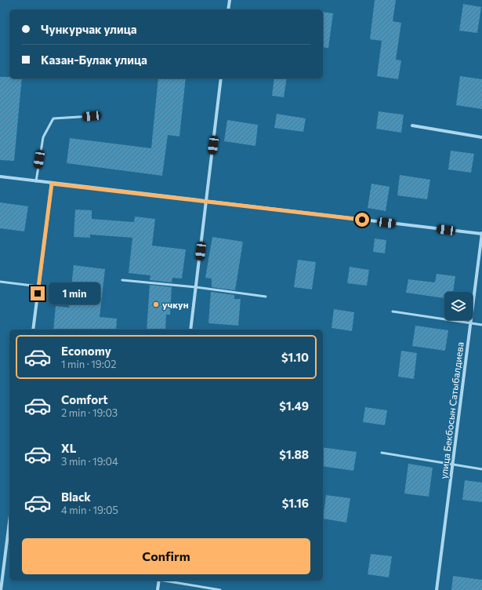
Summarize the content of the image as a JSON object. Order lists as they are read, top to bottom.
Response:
{
  "streets": {
    "street": ["улица Бекбосын Сатыбалдиева"]
  },
  "places": ["учкун"],
  "page": {
    "banner": ["Чункурчак улица", "Казан-Булак улица"],
    "bubble": "1 min",
    "list": [
      {
        "name": "Economy",
        "note": "1 min · 19:02",
        "value": "$1.10"
      },
      {
        "name": "Comfort",
        "note": "2 min · 19:03",
        "value": "$1.49"
      },
      {
        "name": "XL",
        "note": "3 min · 19:04",
        "value": "$1.88"
      },
      {
        "name": "Black",
        "note": "4 min · 19:05",
        "value": "$1.16"
      }
    ],
    "buttons": "Confirm"
  }
}
